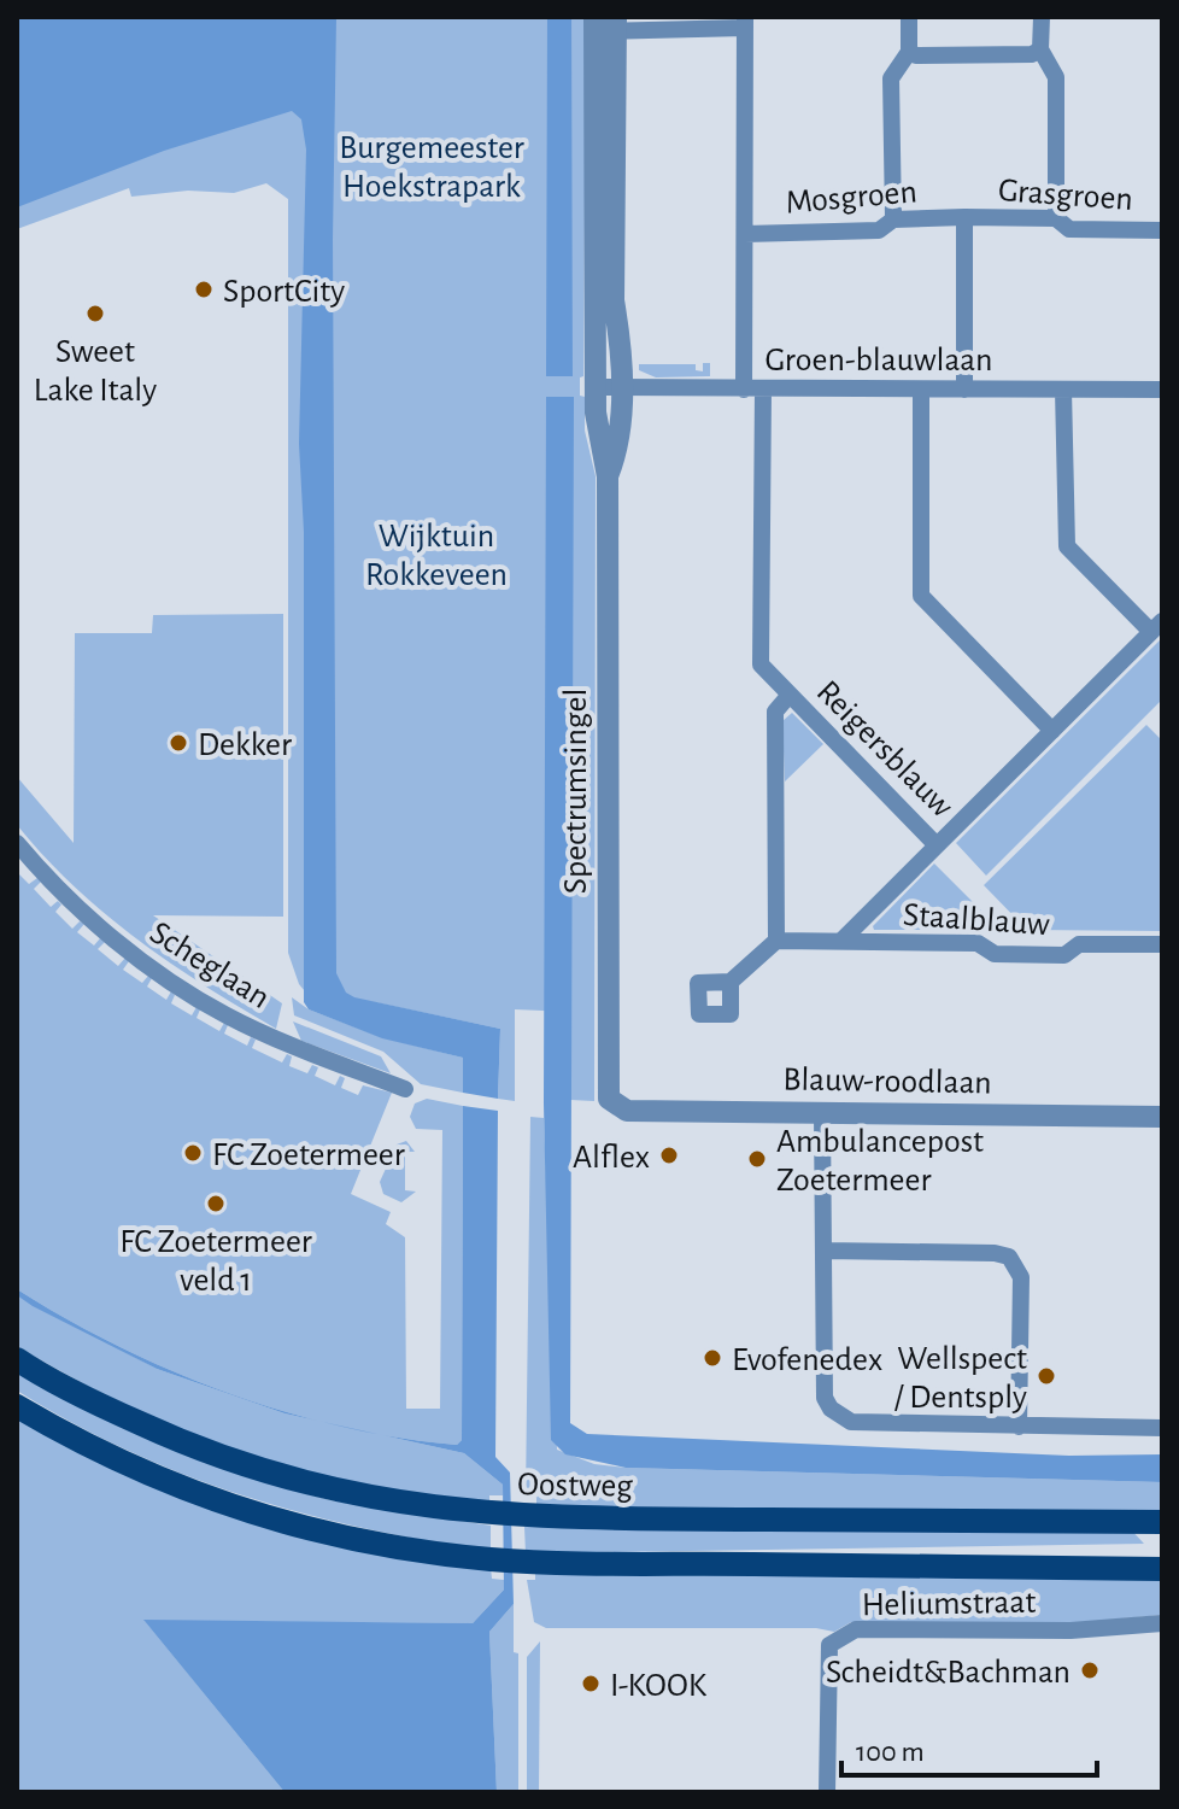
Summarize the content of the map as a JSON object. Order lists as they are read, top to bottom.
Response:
{
  "streets": {
    "main road": ["Oostweg"],
    "street": [
      "Grasgroen",
      "Mosgroen",
      "Groen-blauwlaan",
      "Reigersblauw",
      "Spectrumsingel",
      "Staalblauw",
      "Scheglaan",
      "Blauw-roodlaan",
      "Heliumstraat"
    ]
  },
  "crossings": [
    ["Grasgroen", "Mosgroen"],
    ["Mosgroen", "Groen-blauwlaan"],
    ["Mosgroen", "Spectrumsingel"],
    ["Groen-blauwlaan", "Reigersblauw"],
    ["Groen-blauwlaan", "Spectrumsingel"],
    ["Reigersblauw", "Staalblauw"],
    ["Spectrumsingel", "Blauw-roodlaan"]
  ],
  "parks": ["Burgemeester Hoekstrapark", "Wijktuin Rokkeveen"],
  "places": [
    "SportCity",
    "Sweet Lake Italy",
    "Dekker",
    "FC Zoetermeer",
    "Alflex",
    "Ambulancepost Zoetermeer",
    "FC Zoetermeer veld 1",
    "Evofenedex",
    "Wellspect / Dentsply",
    "Scheidt&Bachman",
    "I-KOOK"
  ],
  "scale_bar": "100 m"
}
